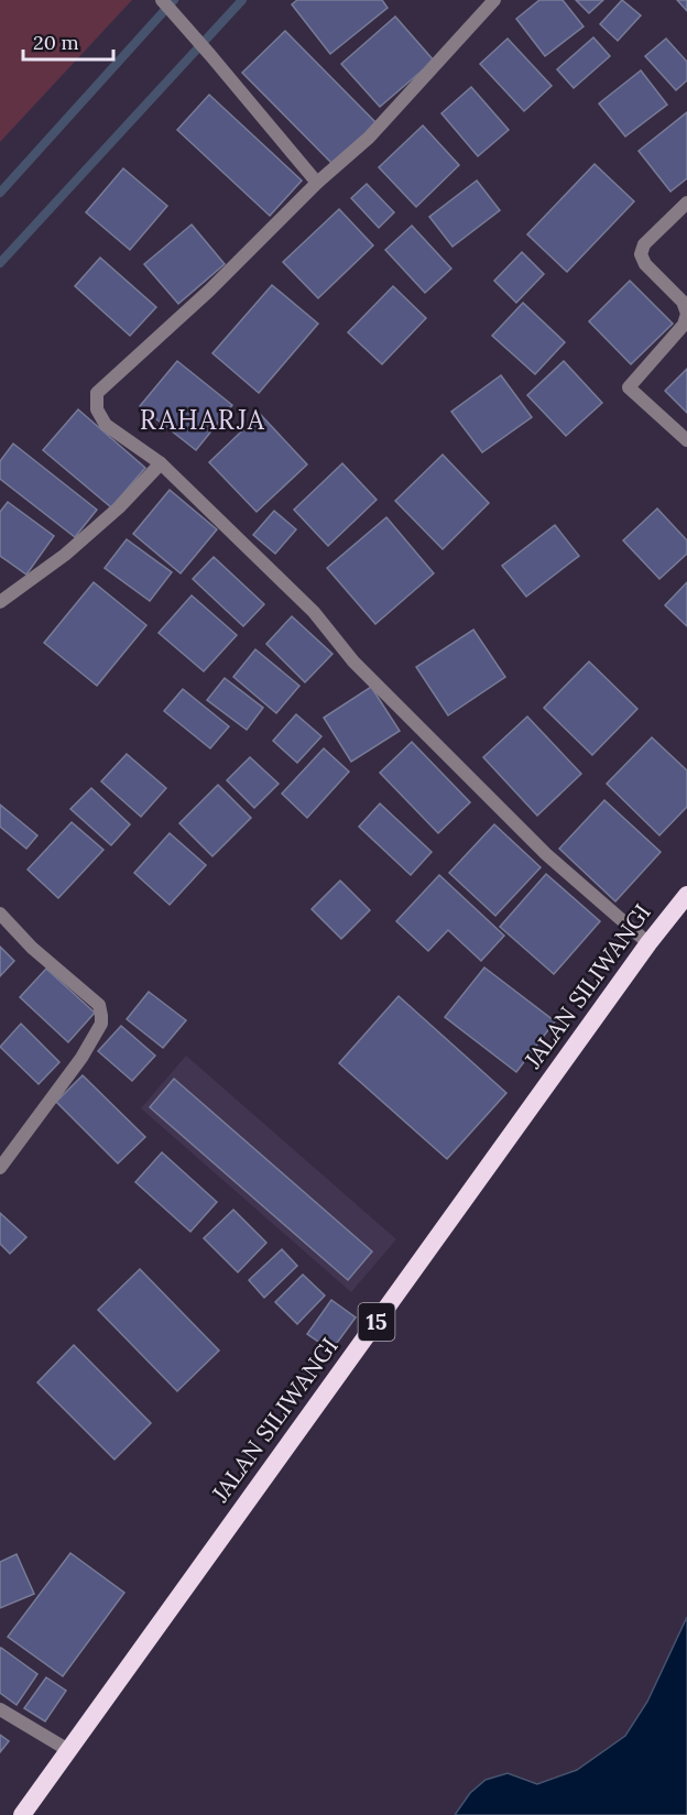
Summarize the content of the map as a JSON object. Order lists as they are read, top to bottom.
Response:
{
  "streets": {
    "highway": ["JALAN SILIWANGI", "15"]
  },
  "districts": ["RAHARJA"],
  "scale_bar": "20 m"
}
